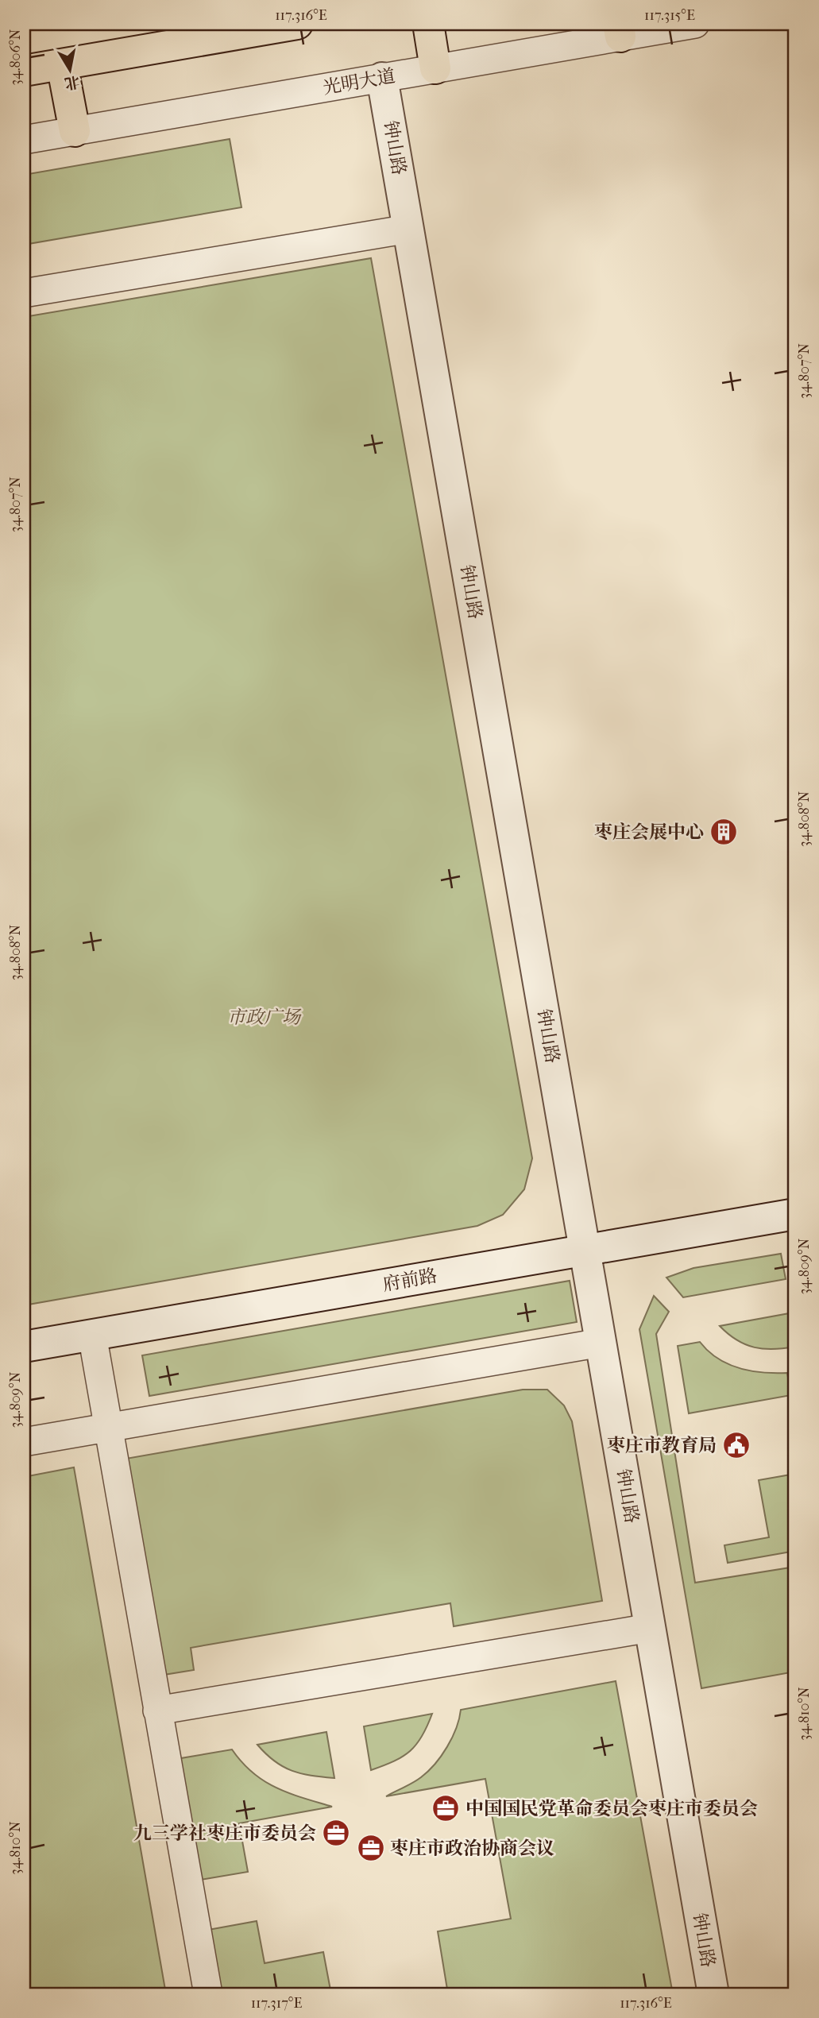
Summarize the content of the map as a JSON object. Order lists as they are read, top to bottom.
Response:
{
  "streets": {
    "street": ["光明大道", "钟山路", "府前路"]
  },
  "crossings": [
    ["光明大道", "钟山路"],
    ["钟山路", "府前路"]
  ],
  "parks": ["市政广场"],
  "places": {
    "building": ["枣庄会展中心"],
    "public building": ["枣庄市教育局"],
    "office": ["中国国民党革命委员会枣庄市委员会", "九三学社枣庄市委员会", "枣庄市政治协商会议"]
  },
  "north": "bottom",
  "coordinates": [
    "117.316°E",
    "117.315°E",
    "34.806°N",
    "34.807°N",
    "34.808°N",
    "34.809°N",
    "34.810°N",
    "117.317°E"
  ]
}
